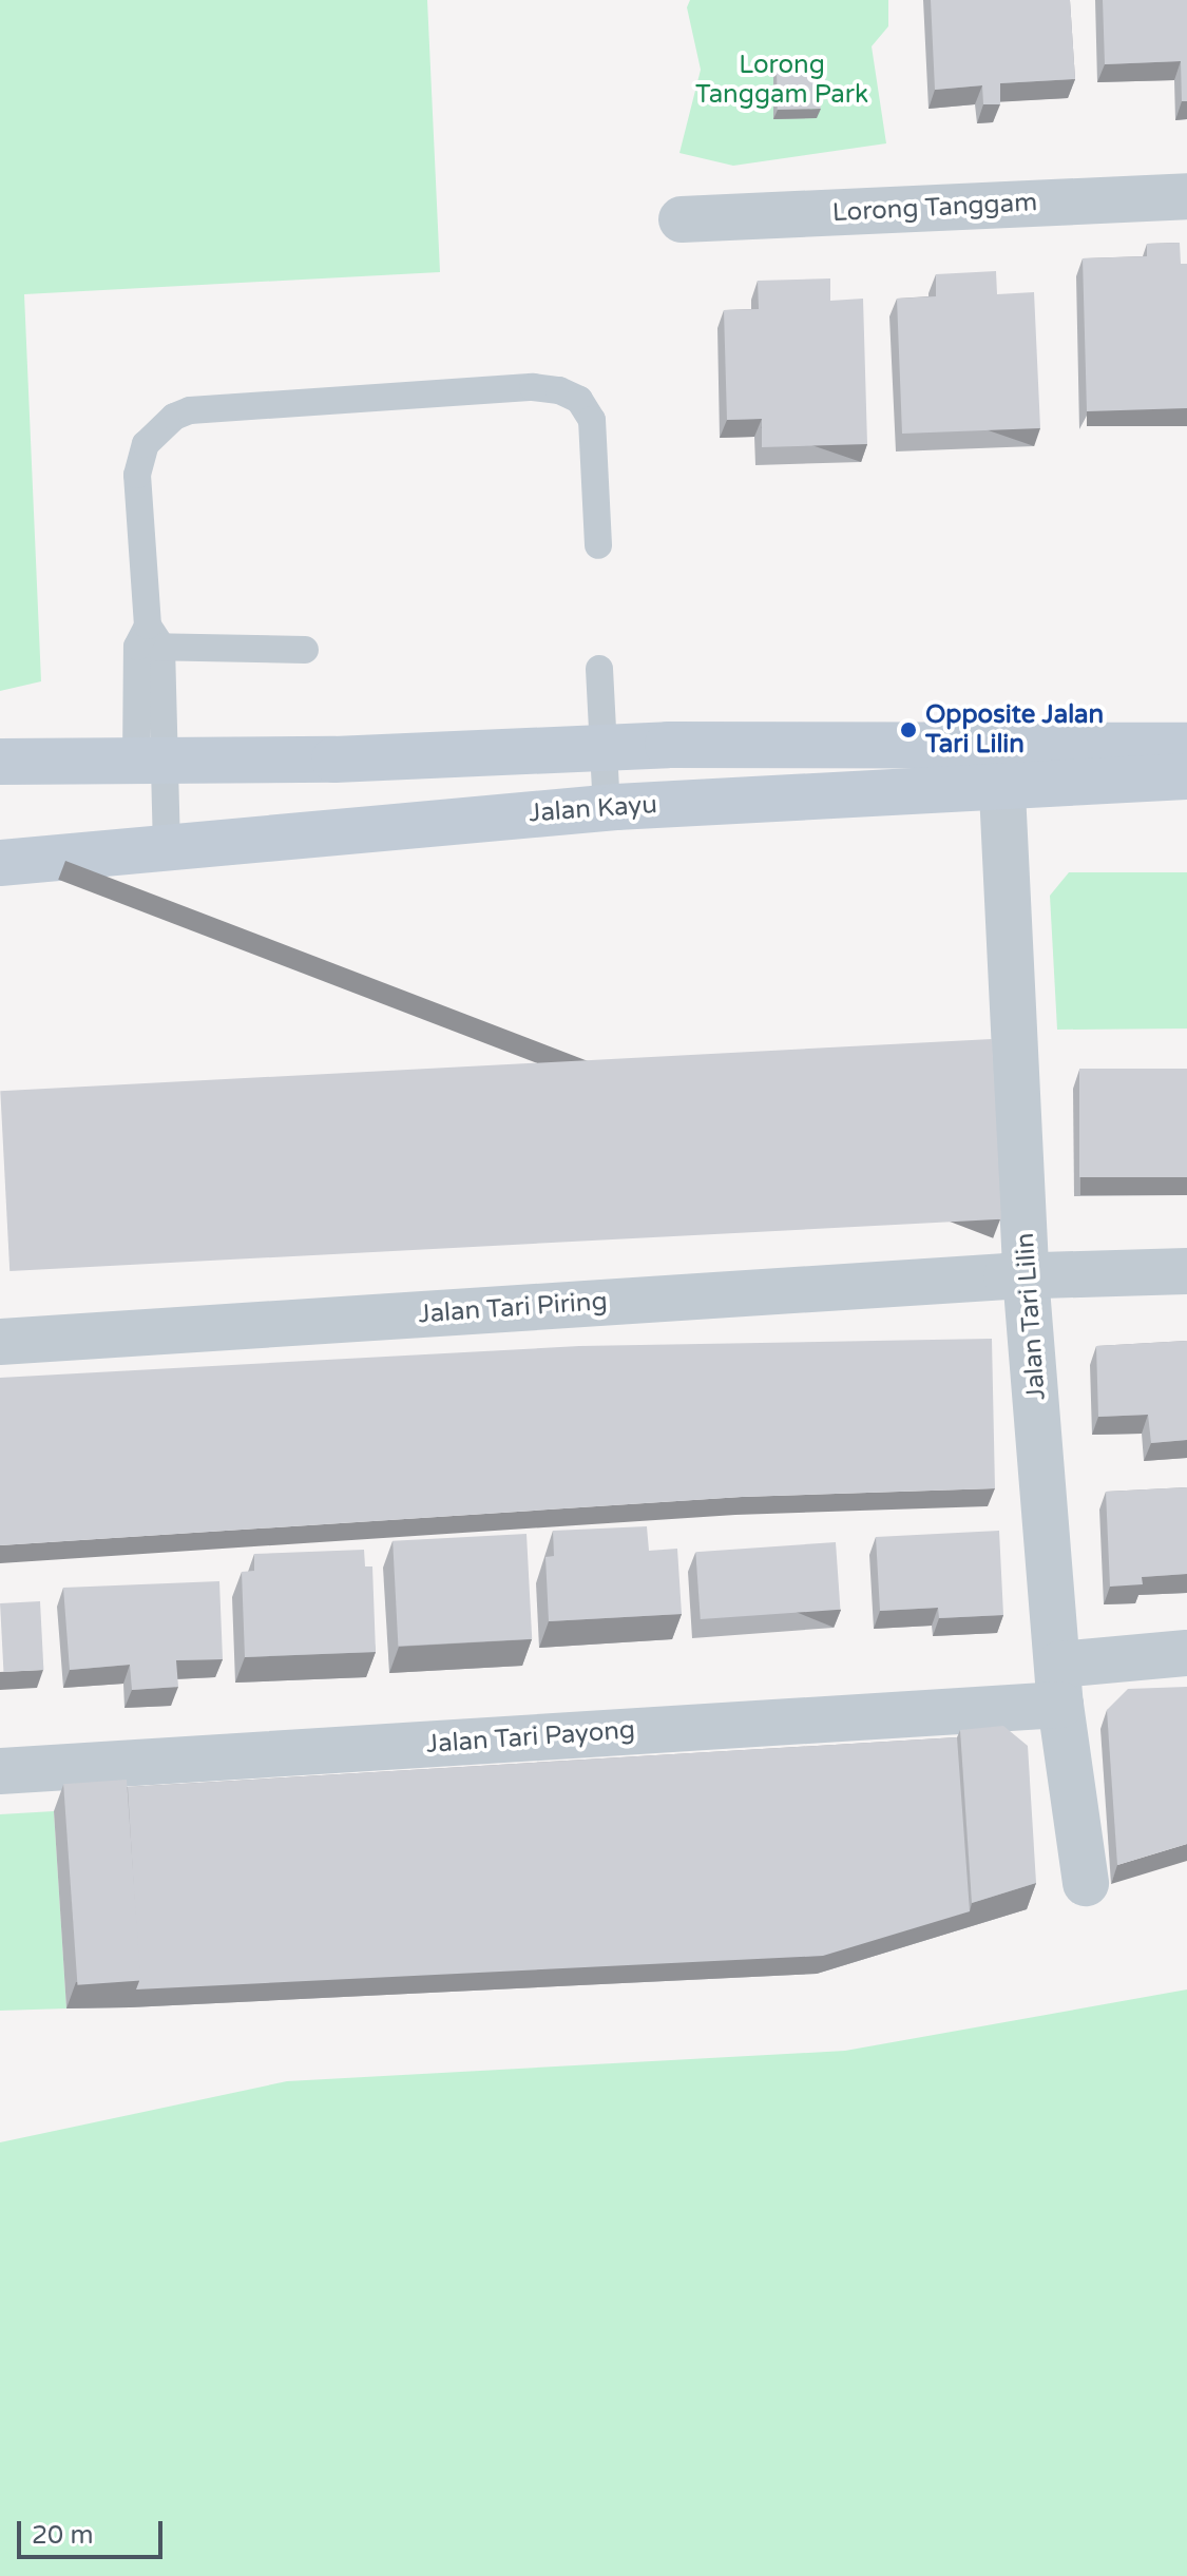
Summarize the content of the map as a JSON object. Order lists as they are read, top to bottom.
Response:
{
  "streets": {
    "main road": ["Jalan Kayu"],
    "street": [
      "Lorong Tanggam",
      "Jalan Tari Piring",
      "Jalan Tari Lilin",
      "Jalan Tari Payong"
    ]
  },
  "crossings": [
    ["Jalan Kayu", "Jalan Tari Lilin"],
    ["Jalan Tari Piring", "Jalan Tari Lilin"],
    ["Jalan Tari Lilin", "Jalan Tari Payong"]
  ],
  "parks": ["Lorong Tanggam Park"],
  "places": ["Opposite Jalan Tari Lilin"],
  "scale_bar": "20 m"
}
